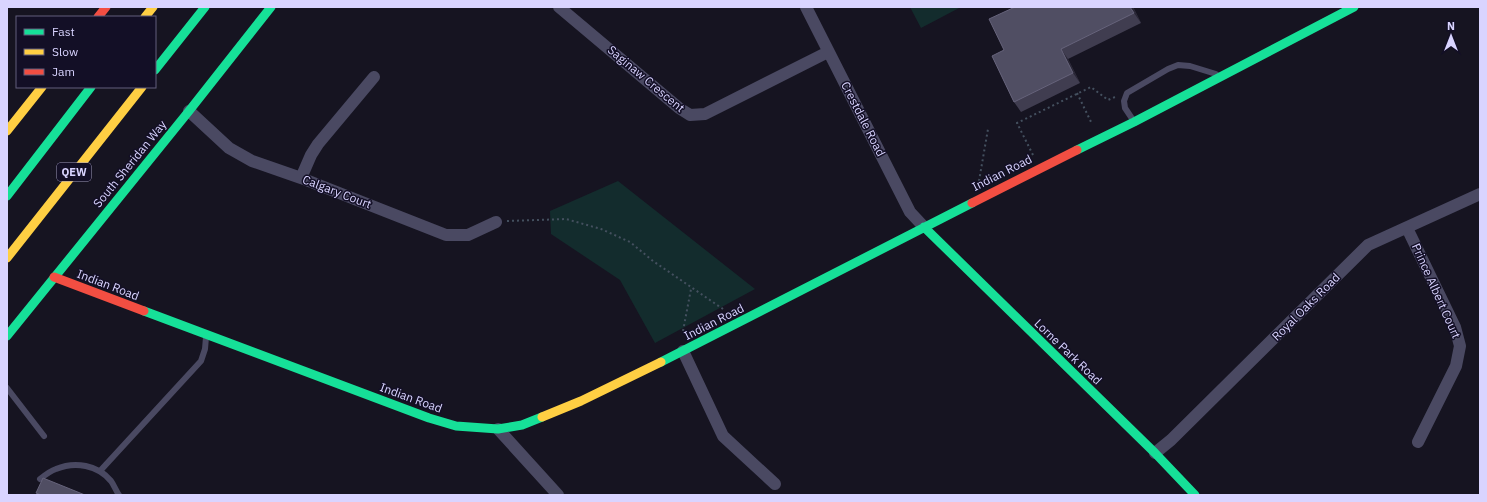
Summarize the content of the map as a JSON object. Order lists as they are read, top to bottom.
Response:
{
  "streets": {
    "main road": [
      "South Sheridan Way",
      "QEW",
      "Indian Road",
      "Lorne Park Road"
    ],
    "street": [
      "Saginaw Crescent",
      "Crestdale Road",
      "Calgary Court",
      "Prince Albert Court",
      "Royal Oaks Road"
    ]
  },
  "crossings": [
    ["Saginaw Crescent", "Crestdale Road"],
    ["Crestdale Road", "Indian Road"],
    ["Crestdale Road", "Lorne Park Road"],
    ["South Sheridan Way", "Indian Road"],
    ["South Sheridan Way", "Calgary Court"],
    ["Indian Road", "Lorne Park Road"],
    ["Prince Albert Court", "Royal Oaks Road"],
    ["Royal Oaks Road", "Lorne Park Road"]
  ],
  "legend": ["Fast", "Slow", "Jam"],
  "north": "top"
}
